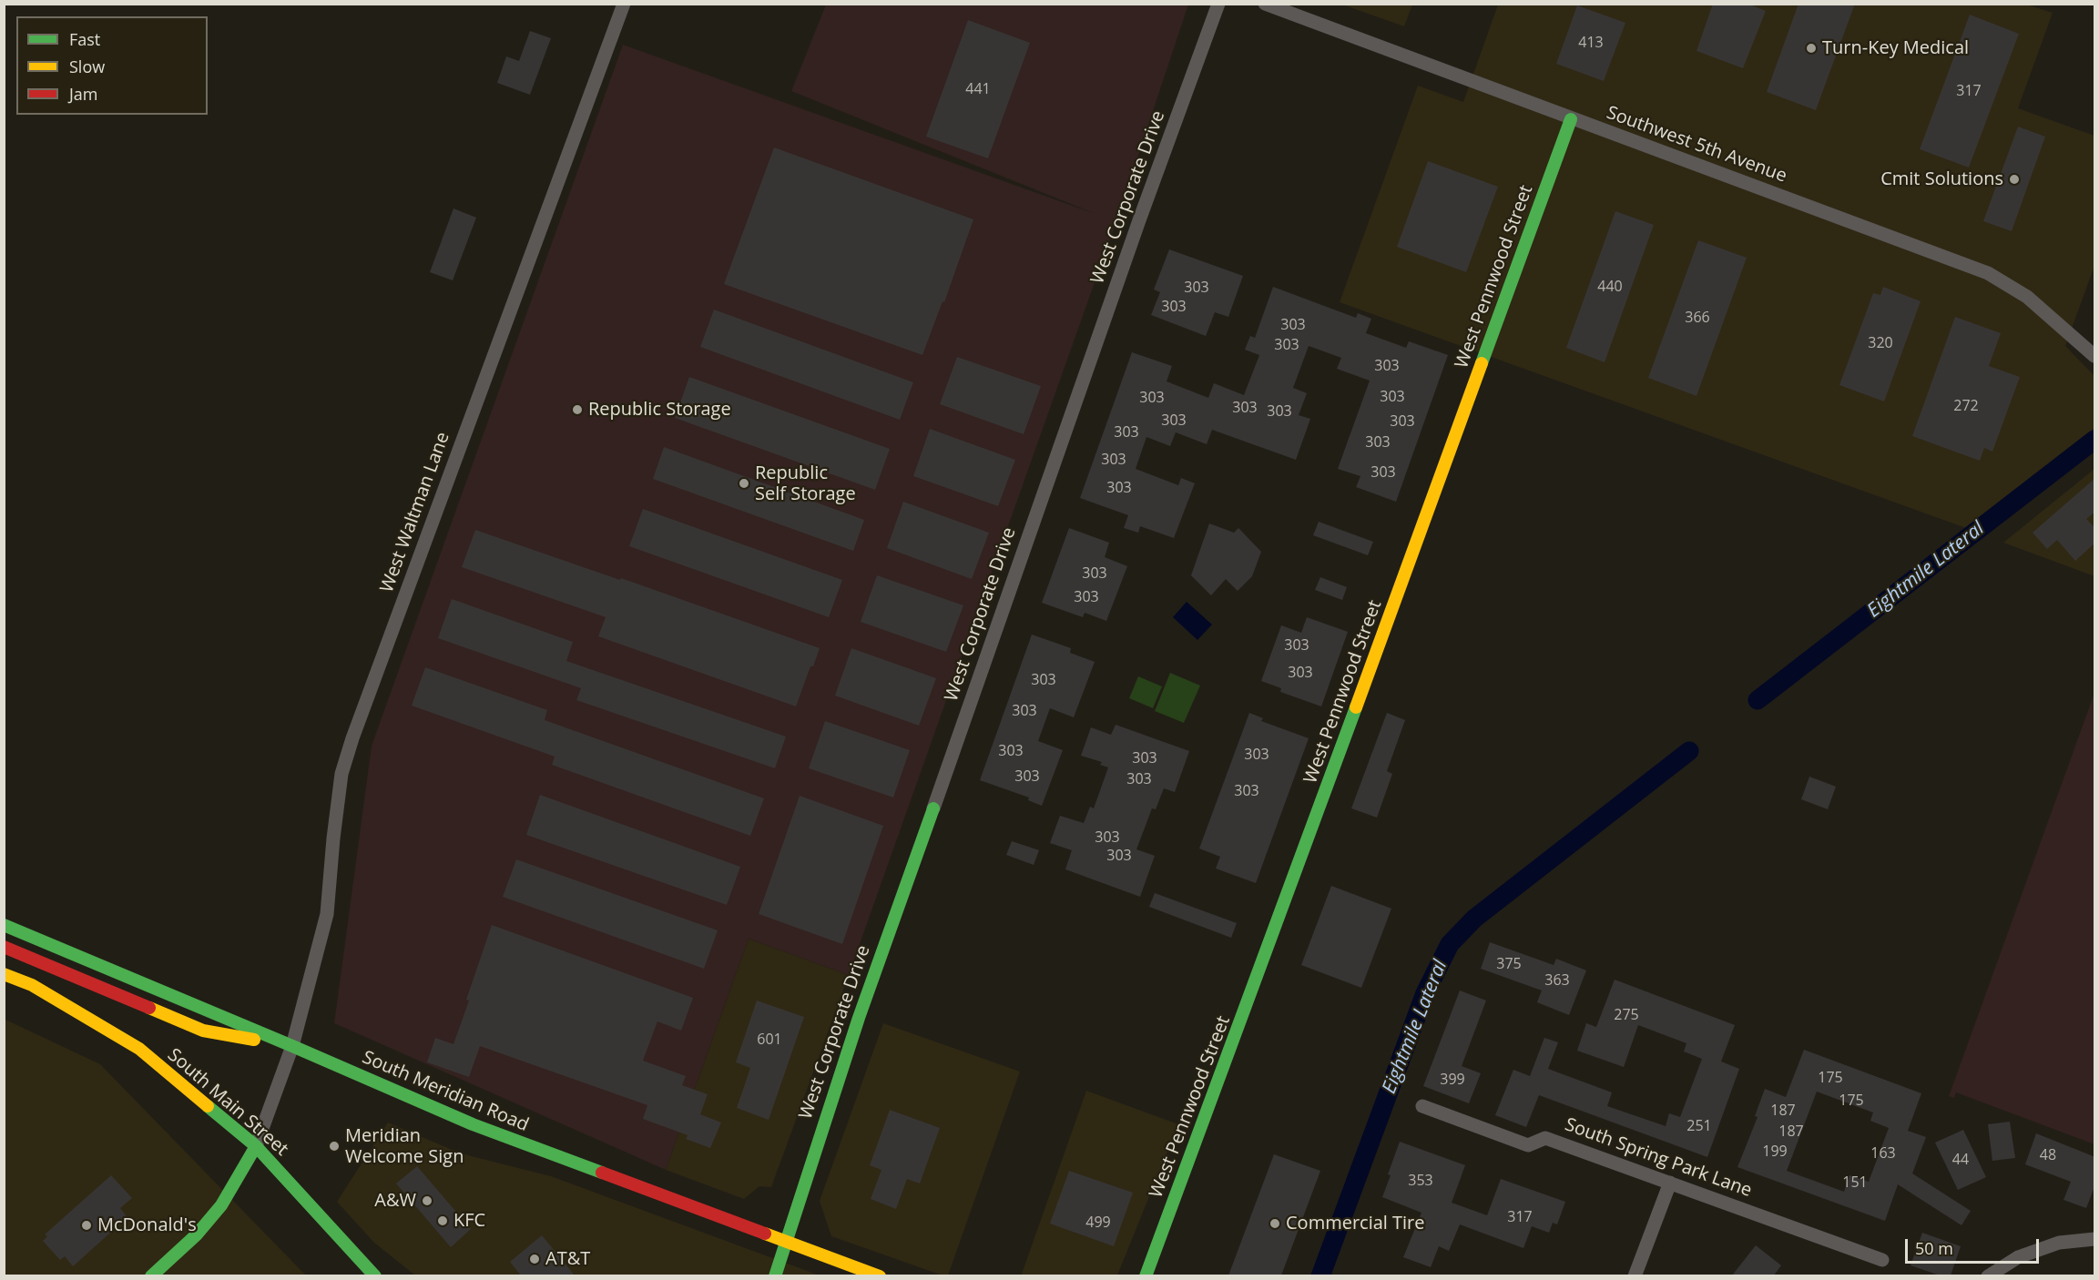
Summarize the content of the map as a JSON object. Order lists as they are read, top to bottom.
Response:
{
  "streets": {
    "street": [
      "Southwest 5th Avenue",
      "West Corporate Drive",
      "West Pennwood Street",
      "West Waltman Lane",
      "South Meridian Road",
      "South Main Street",
      "South Spring Park Lane"
    ]
  },
  "crossings": [
    ["Southwest 5th Avenue", "West Pennwood Street"],
    ["West Corporate Drive", "South Meridian Road"],
    ["West Waltman Lane", "South Meridian Road"],
    ["West Waltman Lane", "South Main Street"]
  ],
  "water": ["Eightmile Lateral"],
  "places": [
    "Turn-Key Medical",
    "Cmit Solutions",
    "Republic Storage",
    "Republic Self Storage",
    "Meridian Welcome Sign",
    "A&W",
    "KFC",
    "Commercial Tire",
    "McDonald's",
    "AT&T"
  ],
  "house_numbers": [
    "413",
    "441",
    "317",
    "440",
    "303",
    "303",
    "366",
    "303",
    "320",
    "303",
    "303",
    "303",
    "303",
    "272",
    "303",
    "303",
    "303",
    "303",
    "303",
    "303",
    "303",
    "303",
    "303",
    "303",
    "303",
    "303",
    "303",
    "303",
    "303",
    "303",
    "303",
    "303",
    "303",
    "303",
    "303",
    "303",
    "303",
    "375",
    "363",
    "275",
    "601",
    "175",
    "399",
    "175",
    "187",
    "251",
    "187",
    "199",
    "163",
    "48",
    "44",
    "353",
    "151",
    "317",
    "499"
  ],
  "legend": ["Fast", "Slow", "Jam"],
  "scale_bar": "50 m"
}
